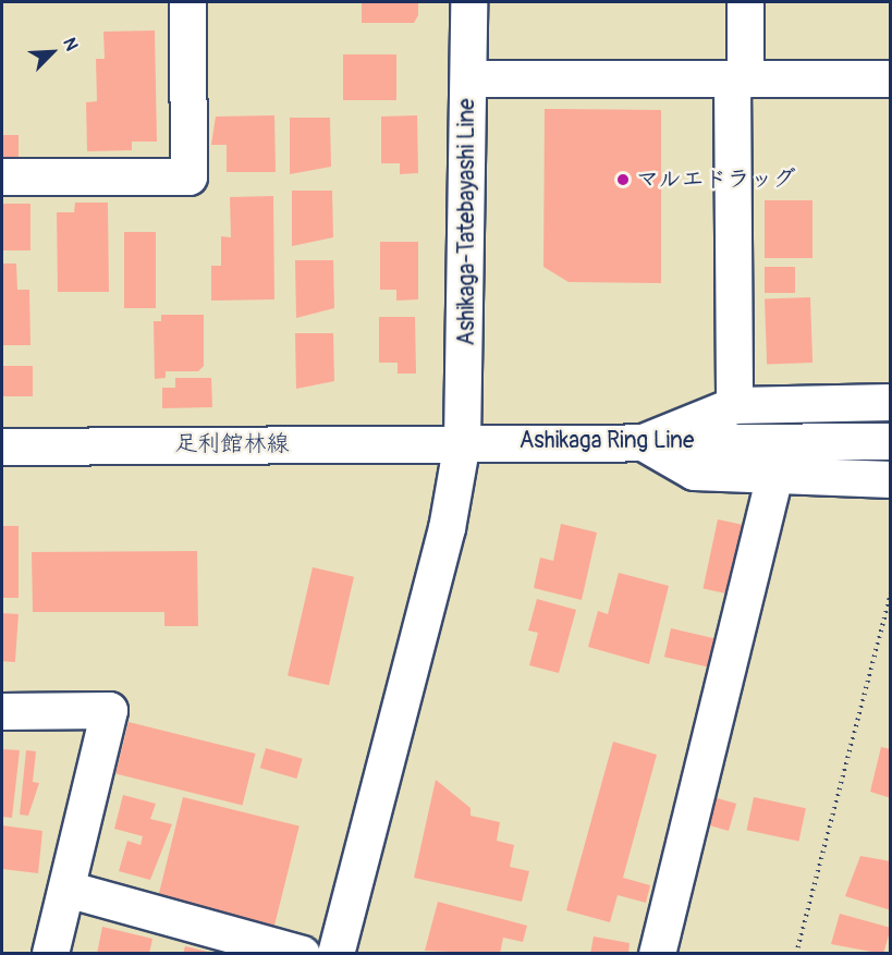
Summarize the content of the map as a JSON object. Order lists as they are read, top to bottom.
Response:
{
  "streets": {
    "street": ["Ashikaga-Tatebayashi Line", "Ashikaga Ring Line", "足利館林線"]
  },
  "crossings": [
    ["Ashikaga-Tatebayashi Line", "Ashikaga Ring Line"],
    ["Ashikaga-Tatebayashi Line", "足利館林線"],
    ["Ashikaga Ring Line", "足利館林線"]
  ],
  "places": ["マルエドラッグ"],
  "north": "top right"
}
